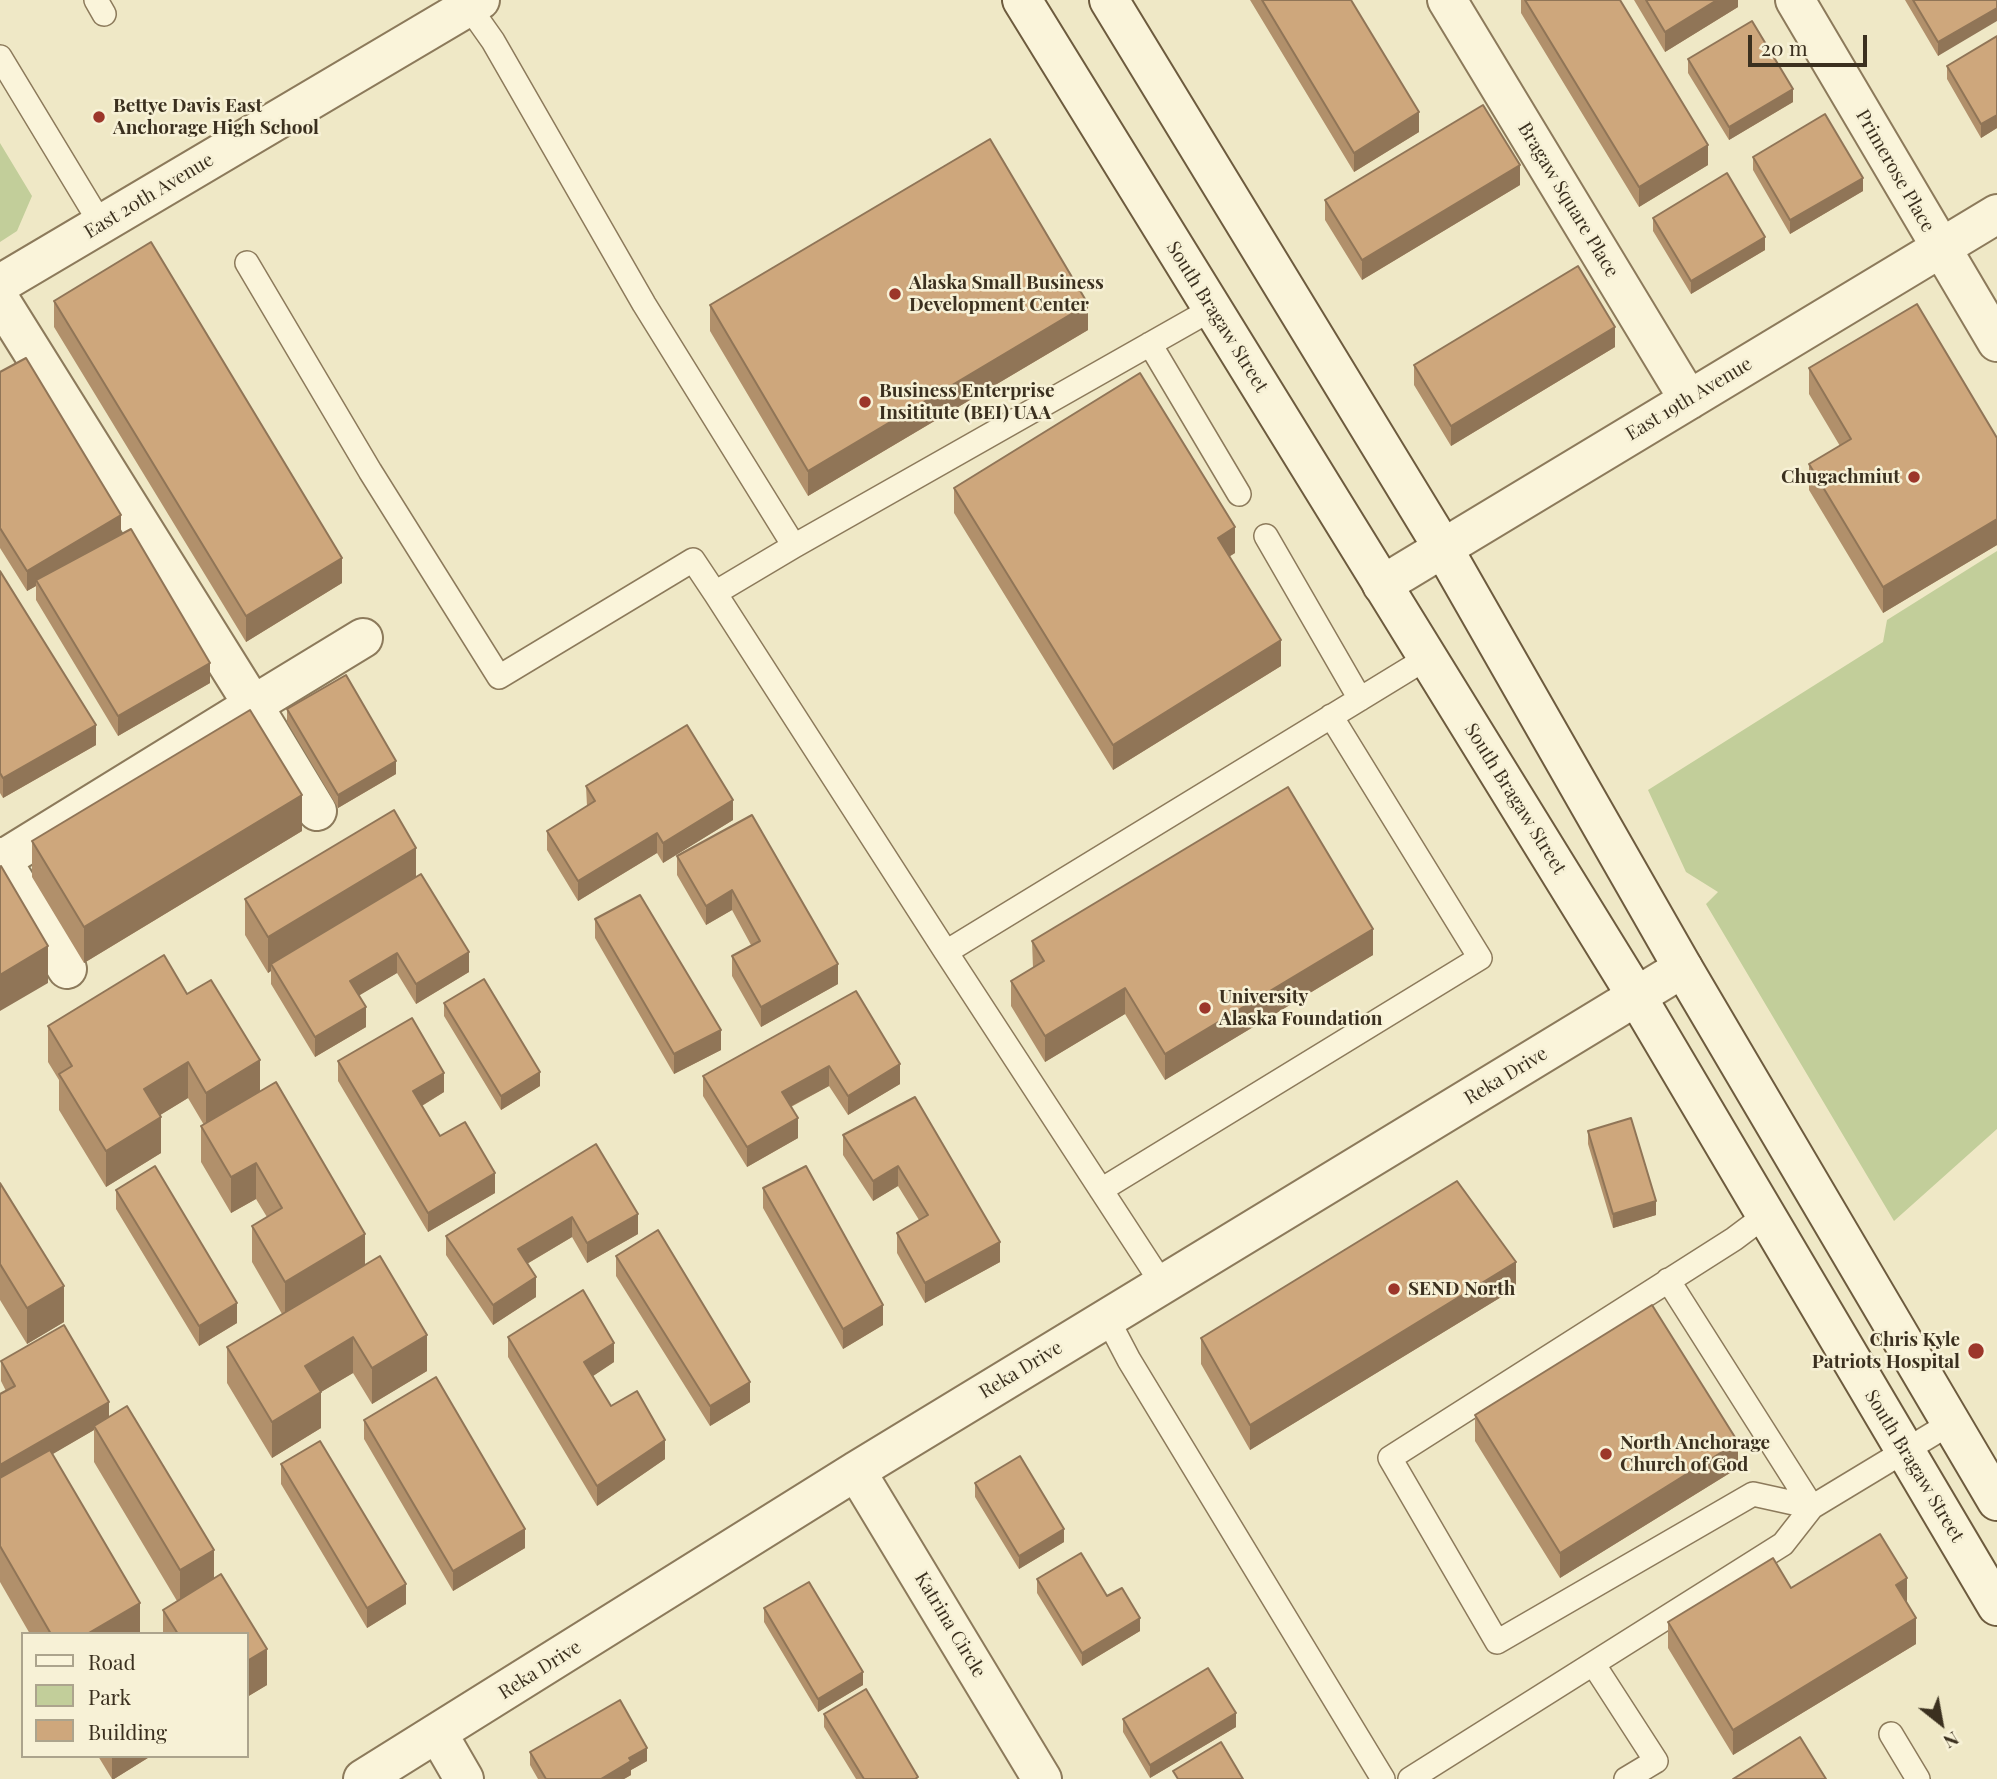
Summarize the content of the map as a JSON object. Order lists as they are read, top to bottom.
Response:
{
  "streets": {
    "street": [
      "Primerose Place",
      "East 20th Avenue",
      "Bragaw Square Place",
      "South Bragaw Street",
      "East 19th Avenue",
      "Reka Drive",
      "Katrina Circle"
    ]
  },
  "crossings": [
    ["Primerose Place", "East 19th Avenue"],
    ["Bragaw Square Place", "East 19th Avenue"],
    ["South Bragaw Street", "East 19th Avenue"],
    ["South Bragaw Street", "Reka Drive"],
    ["Reka Drive", "Katrina Circle"]
  ],
  "places": [
    "Bettye Davis East Anchorage High School",
    "Alaska Small Business Development Center",
    "Business Enterprise Insititute (BEI) UAA",
    "Chugachmiut",
    "University Alaska Foundation",
    "SEND North",
    "Chris Kyle Patriots Hospital",
    "North Anchorage Church of God"
  ],
  "legend": ["Road", "Park", "Building"],
  "scale_bar": "20 m",
  "north": "bottom right"
}
